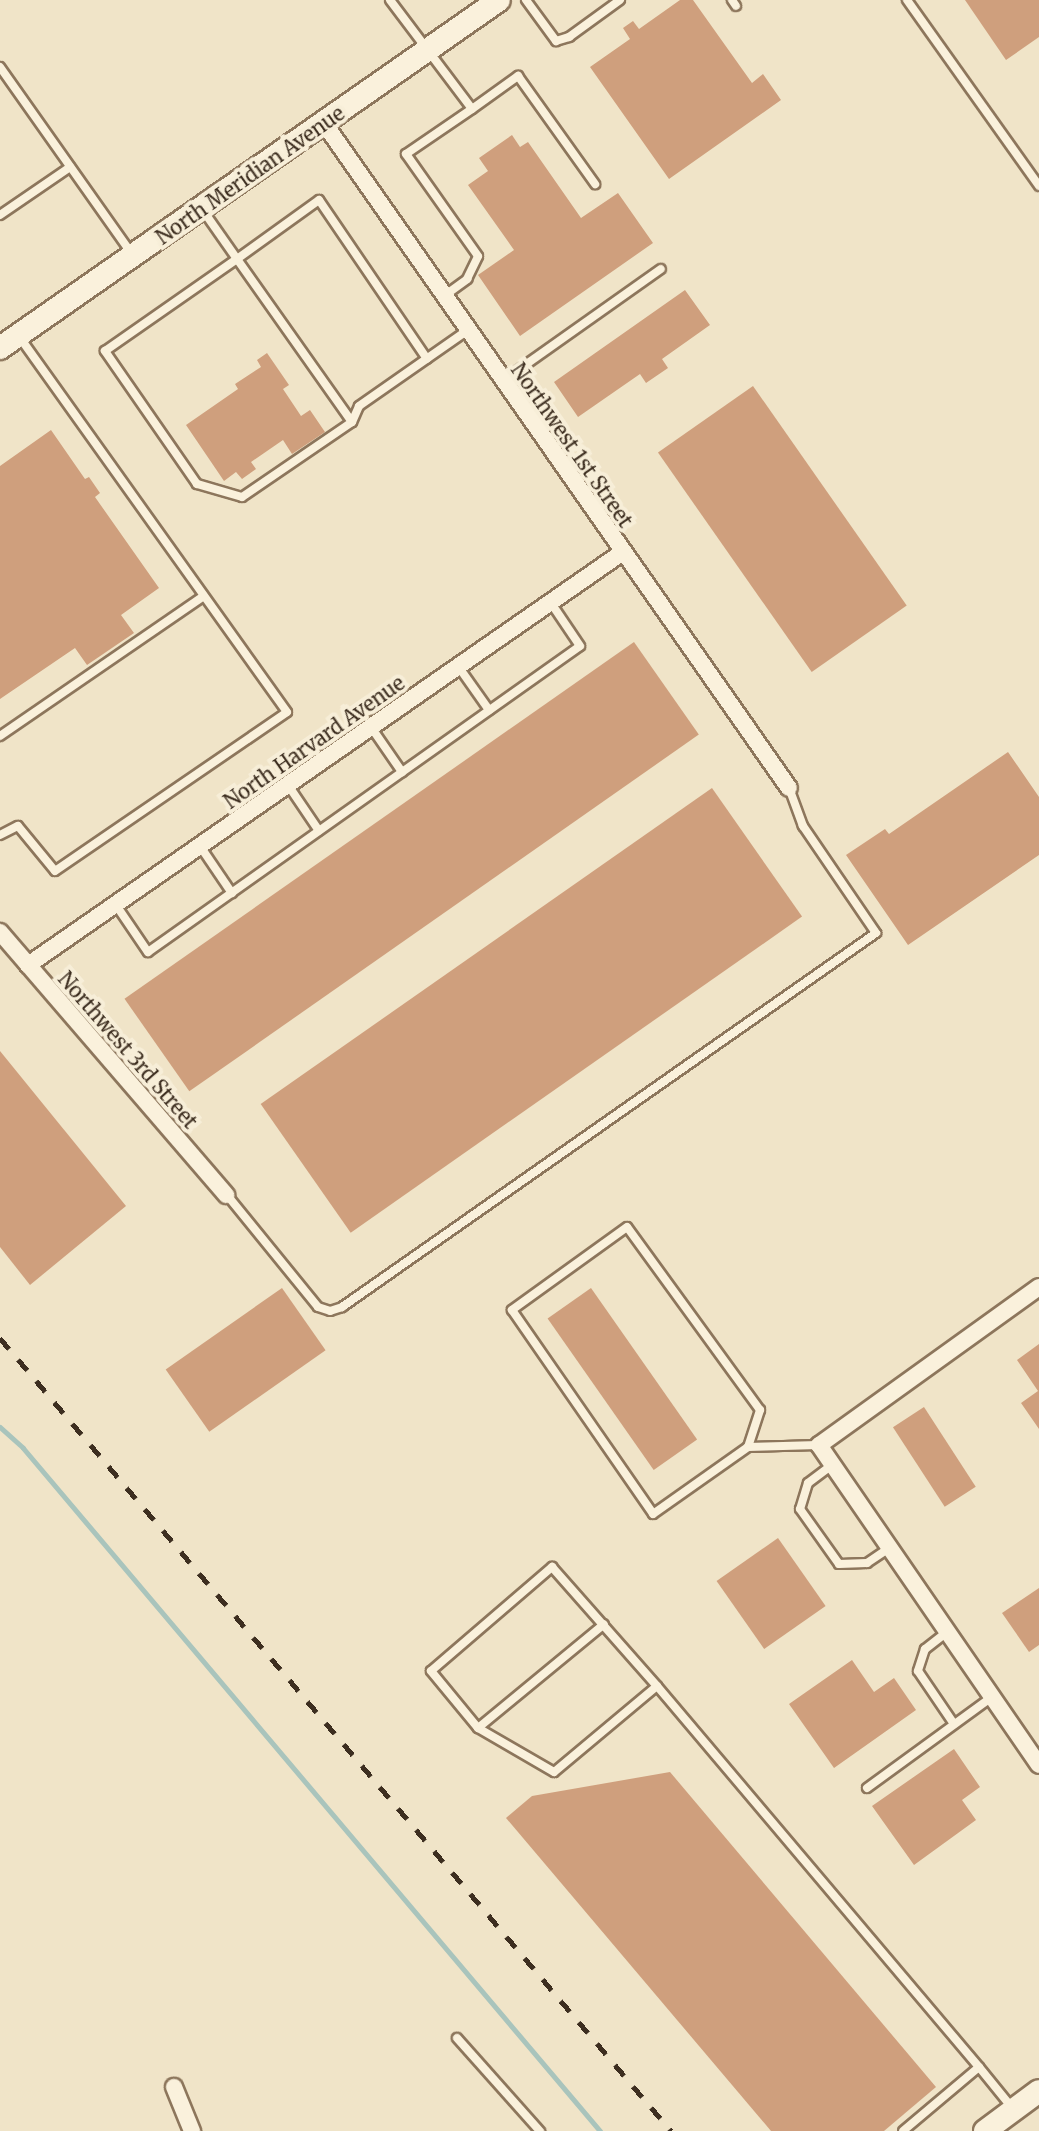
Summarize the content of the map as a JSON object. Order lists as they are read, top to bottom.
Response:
{
  "streets": {
    "main road": ["North Meridian Avenue"],
    "street": ["Northwest 1st Street", "North Harvard Avenue", "Northwest 3rd Street"]
  },
  "crossings": [
    ["North Meridian Avenue", "Northwest 1st Street"],
    ["Northwest 1st Street", "North Harvard Avenue"],
    ["North Harvard Avenue", "Northwest 3rd Street"]
  ]
}
